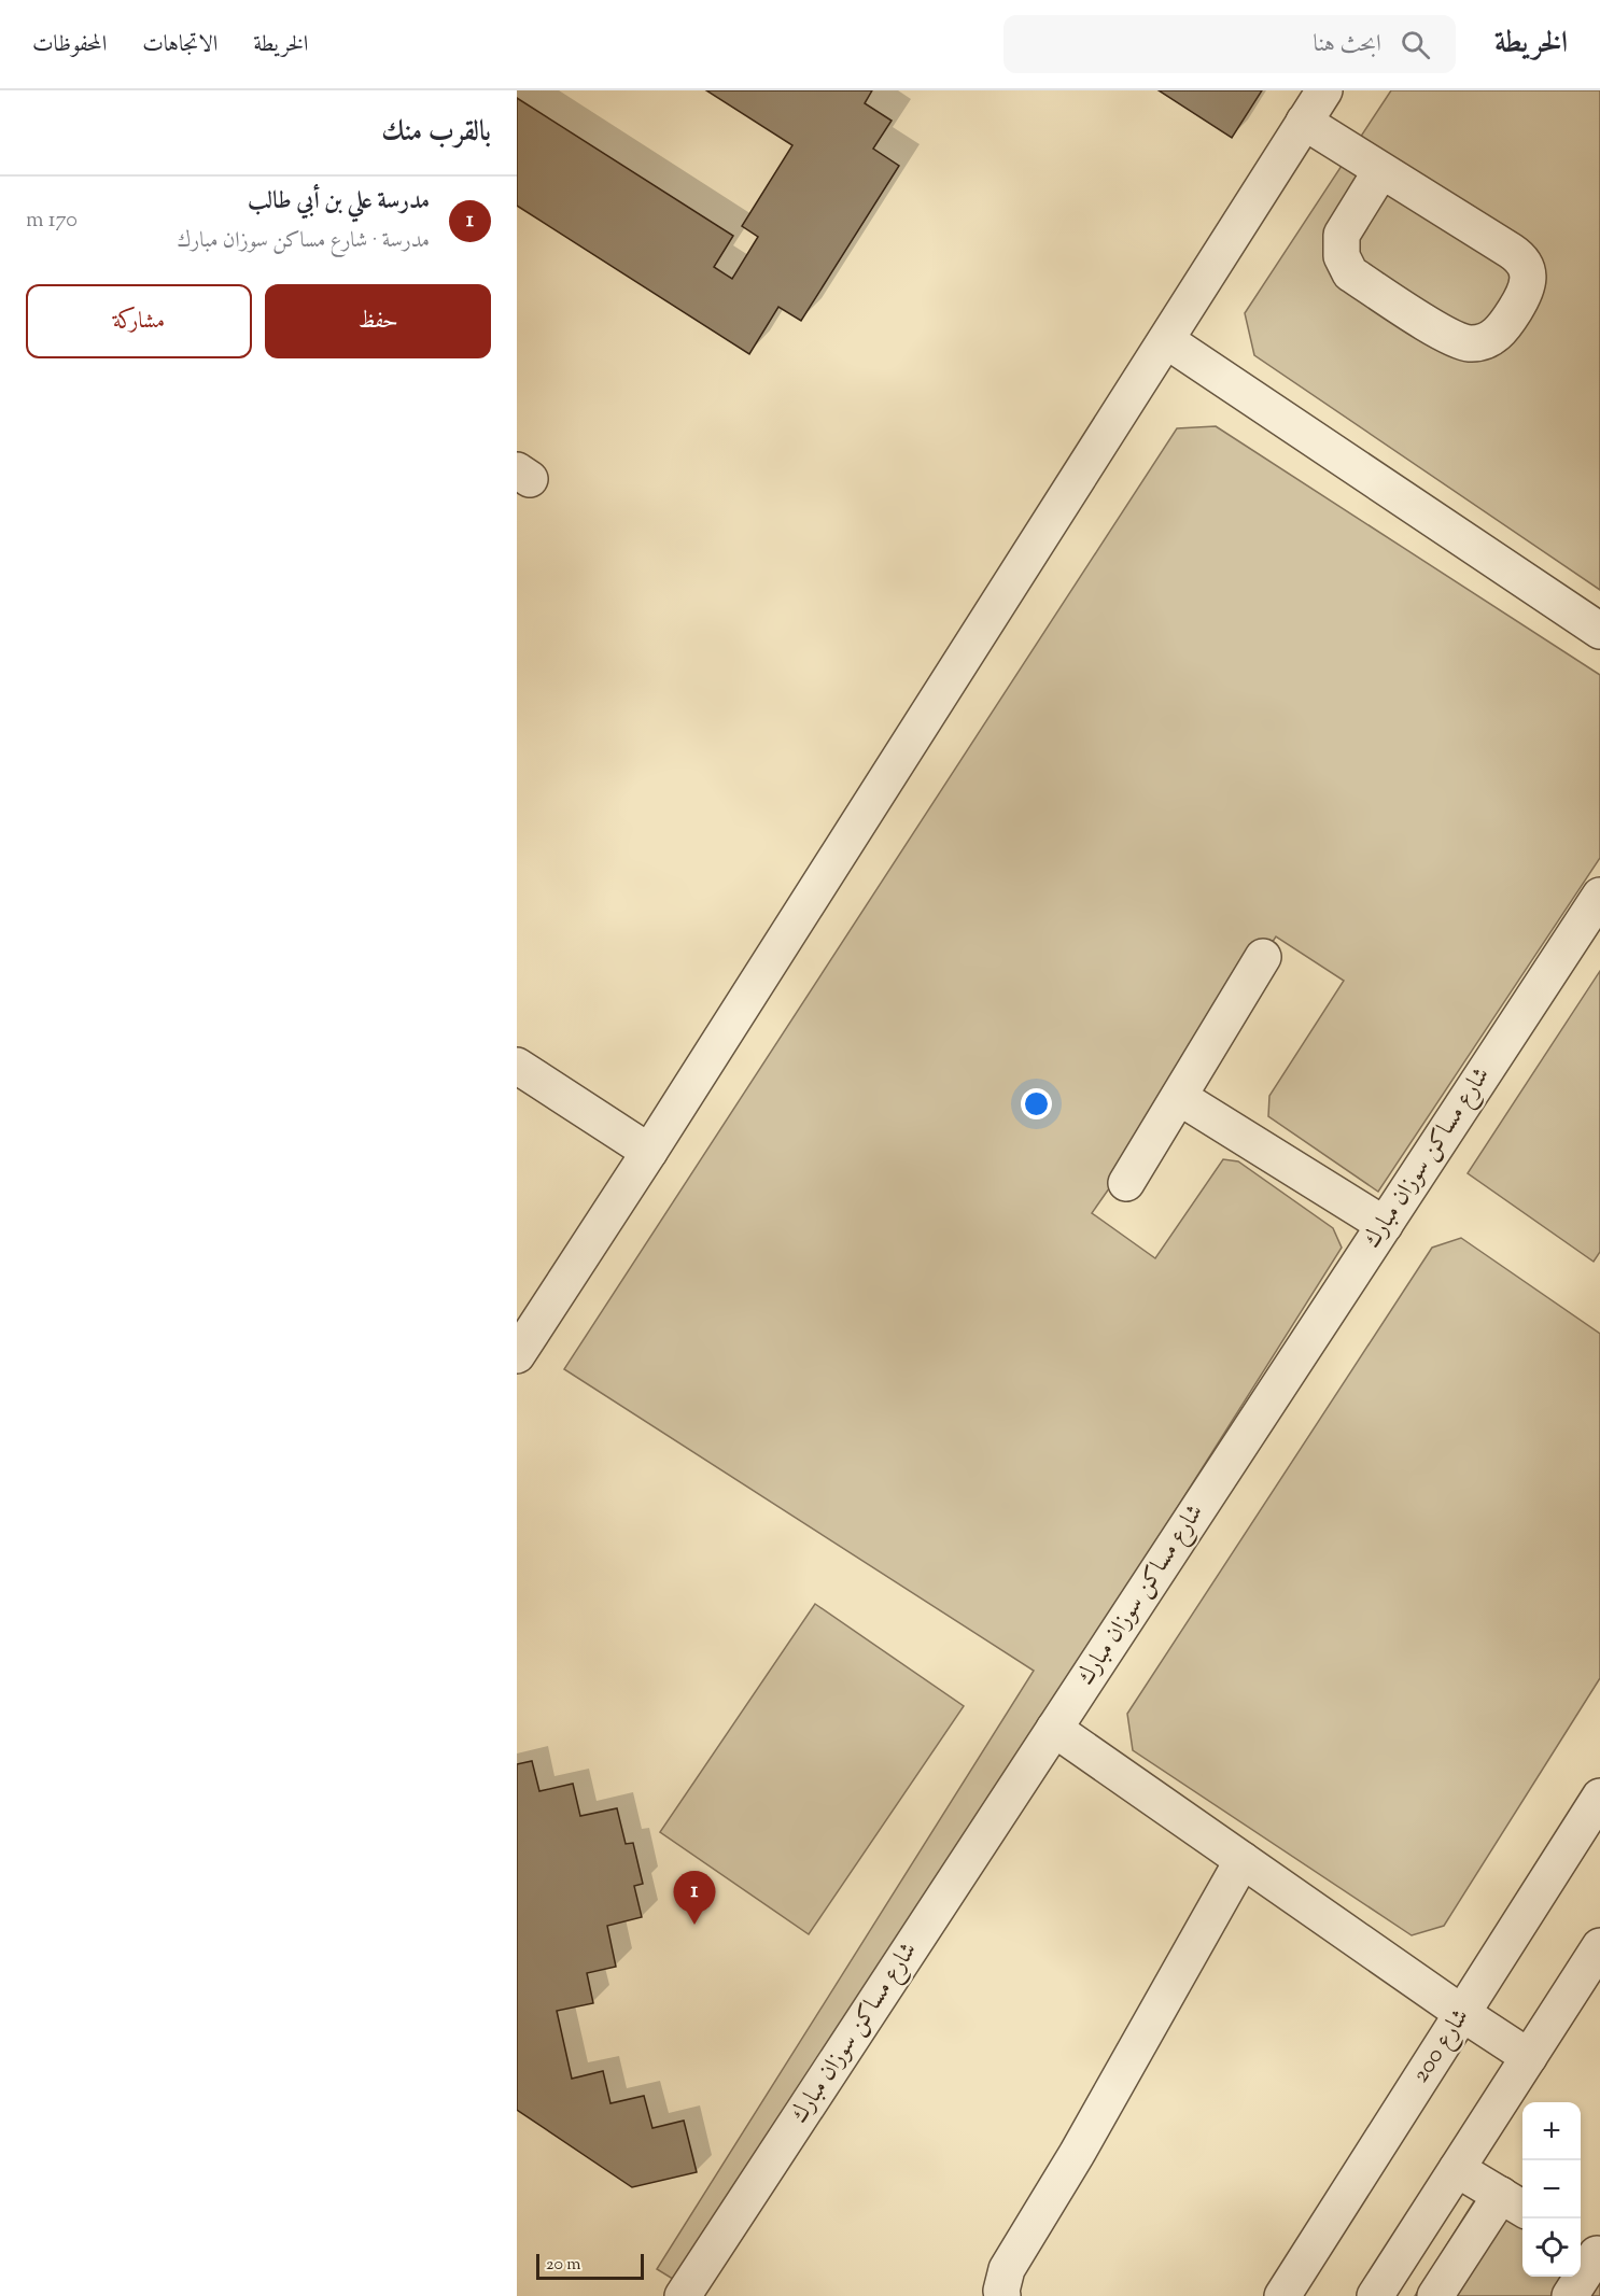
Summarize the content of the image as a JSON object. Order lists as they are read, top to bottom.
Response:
{
  "streets": {
    "street": ["شارع مساكن سوزان مبارك", "شارع 200"]
  },
  "scale_bar": "20 m",
  "page": {
    "header": "الخريطة",
    "search": "ابحث هنا",
    "nav": ["الخريطة", "الاتجاهات", "المحفوظات"],
    "heading": "بالقرب منك",
    "list": [
      {
        "mark": "1",
        "name": "مدرسة علي بن أبي طالب",
        "note": "مدرسة · شارع مساكن سوزان مبارك",
        "value": "170 m"
      }
    ],
    "buttons": ["حفظ", "مشاركة"],
    "pins": "1",
    "map_buttons": ["+", "−"],
    "scale": "20 m"
  }
}
